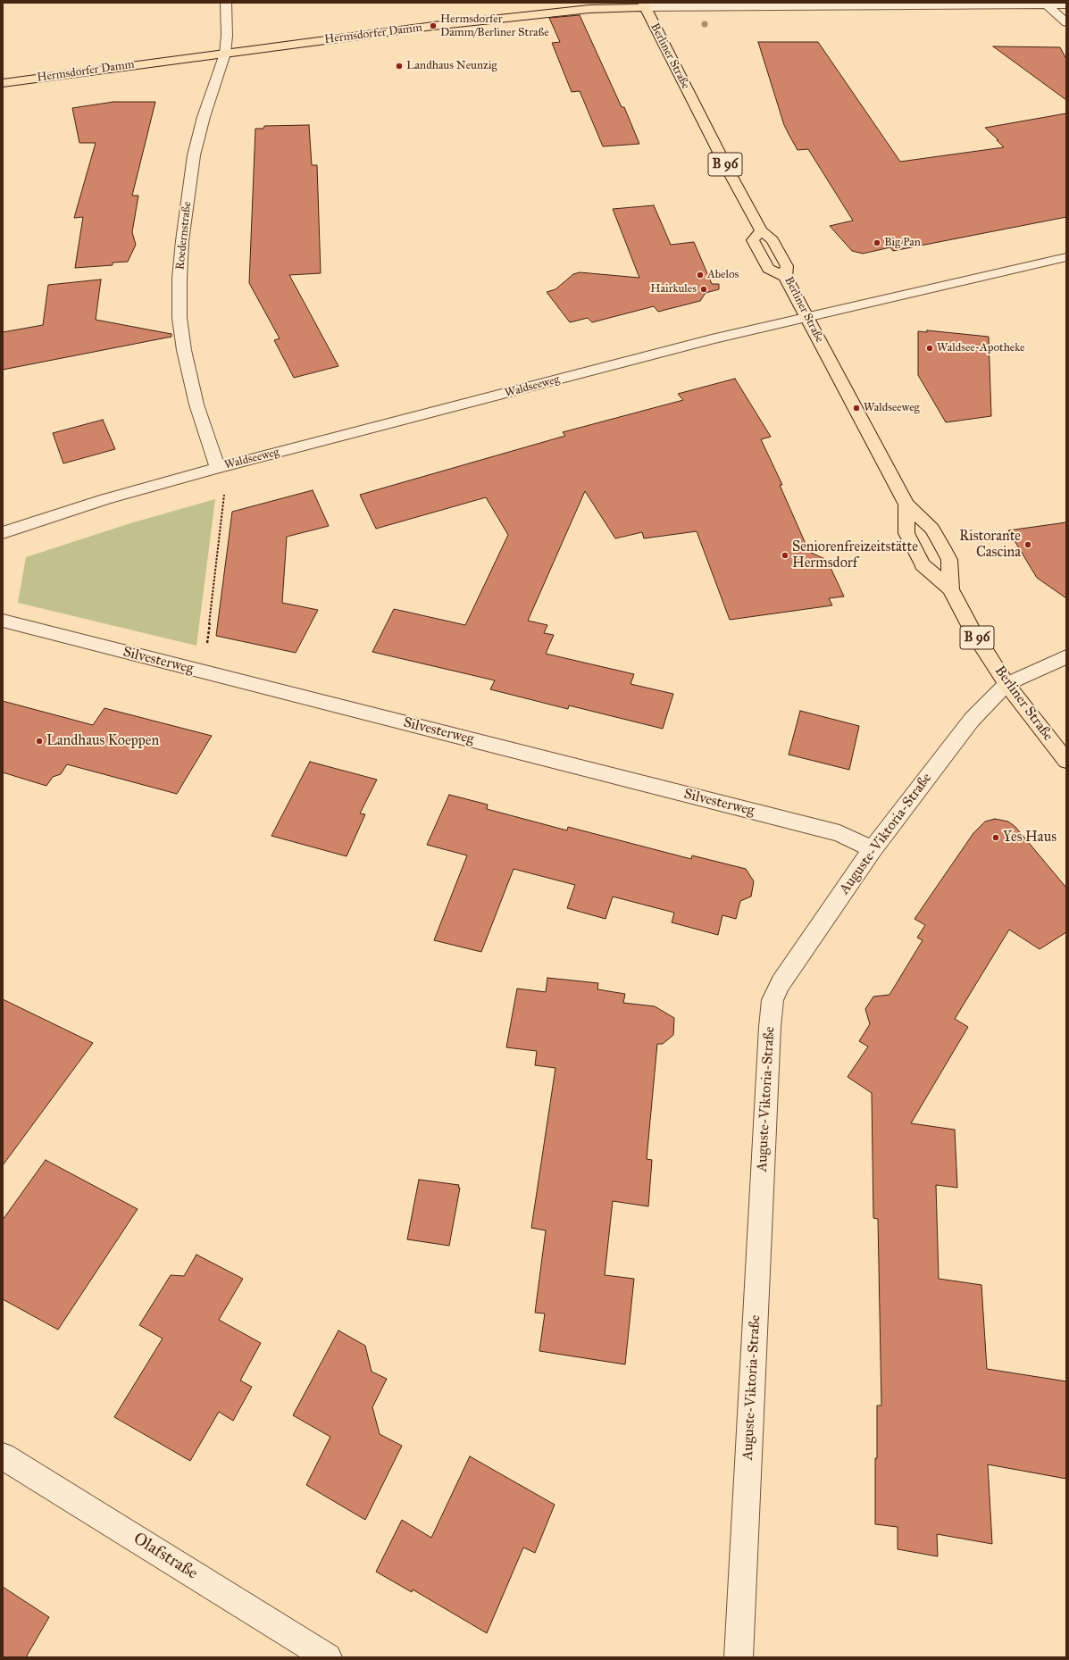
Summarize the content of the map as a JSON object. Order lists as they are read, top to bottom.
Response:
{
  "streets": {
    "main road": ["Hermsdorfer Damm", "Berliner Straße", "B 96"],
    "street": [
      "Roedernstraße",
      "Waldseeweg",
      "Silvesterweg",
      "Auguste-Viktoria-Straße",
      "Olafstraße"
    ]
  },
  "crossings": [
    ["Hermsdorfer Damm", "Berliner Straße"],
    ["Hermsdorfer Damm", "Roedernstraße"],
    ["Berliner Straße", "Waldseeweg"],
    ["Berliner Straße", "Auguste-Viktoria-Straße"],
    ["Roedernstraße", "Waldseeweg"],
    ["Silvesterweg", "Auguste-Viktoria-Straße"]
  ],
  "places": [
    "Hermsdorfer Damm/Berliner Straße",
    "Landhaus Neunzig",
    "Big Pan",
    "Abelos",
    "Hairkules",
    "Waldsee-Apotheke",
    "Waldseeweg",
    "Ristorante Cascina",
    "Seniorenfreizeitstätte Hermsdorf",
    "Landhaus Koeppen",
    "Yes Haus"
  ]
}
